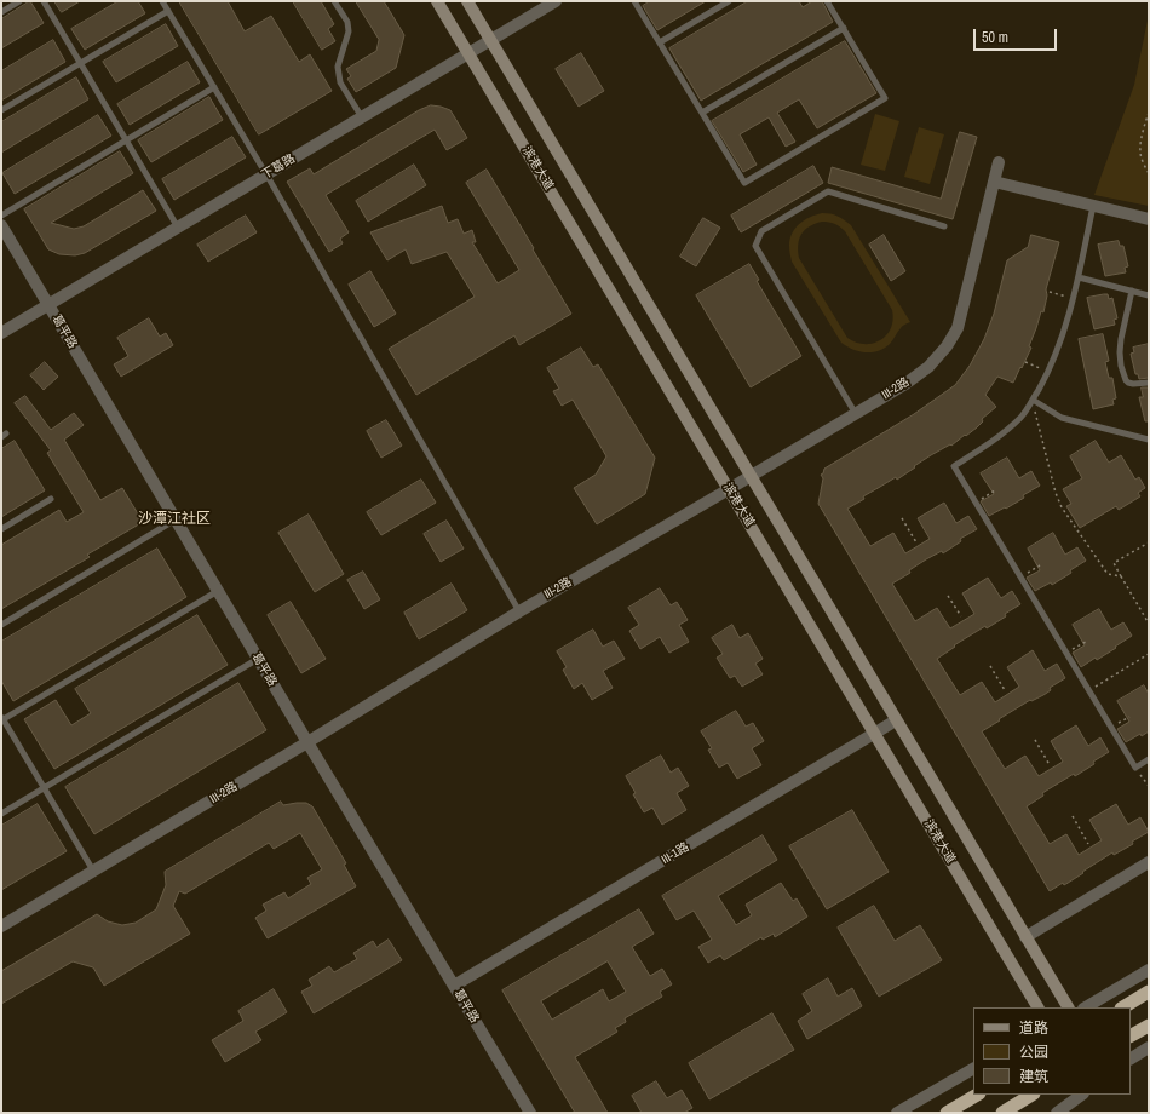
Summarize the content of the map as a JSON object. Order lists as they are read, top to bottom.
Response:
{
  "streets": {
    "main road": ["滨港大道"],
    "street": [
      "下葛路",
      "葛平路",
      "III-2路",
      "III-1路"
    ]
  },
  "crossings": [
    ["下葛路", "滨港大道"],
    ["下葛路", "葛平路"],
    ["滨港大道", "III-2路"],
    ["滨港大道", "III-1路"],
    ["葛平路", "III-2路"],
    ["葛平路", "III-1路"]
  ],
  "districts": ["沙潭江社区"],
  "legend": ["道路", "公园", "建筑"],
  "scale_bar": "50 m"
}
